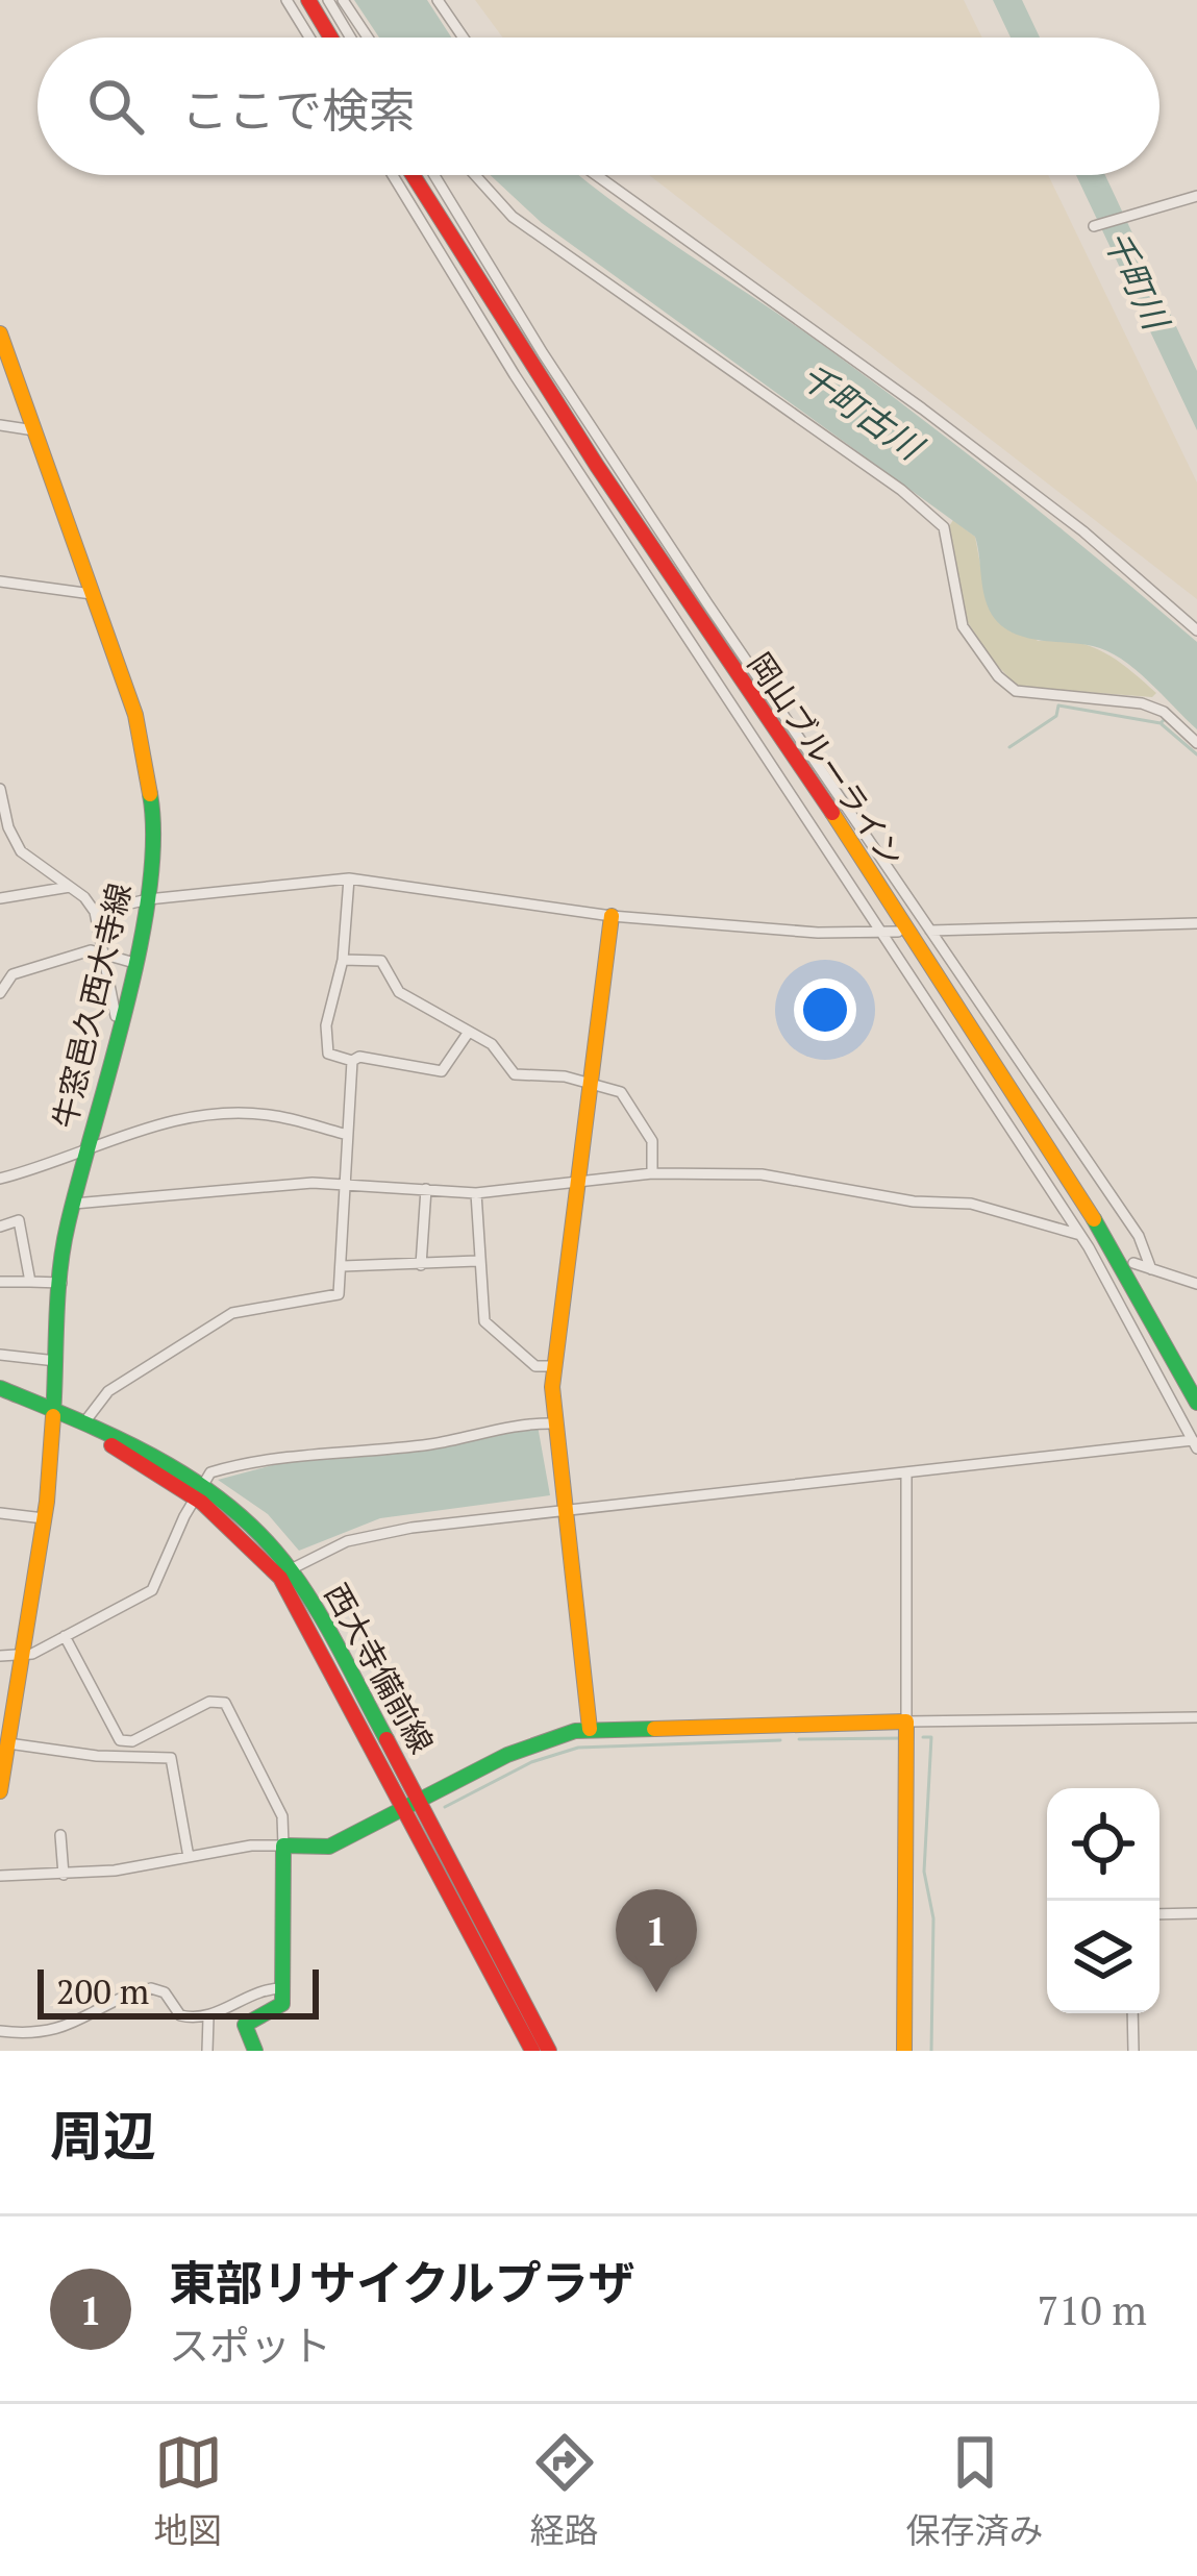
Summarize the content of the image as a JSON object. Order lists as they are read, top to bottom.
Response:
{
  "streets": {
    "main road": ["岡山ブルーライン", "牛窓邑久西大寺線", "西大寺備前線"]
  },
  "crossings": [
    ["牛窓邑久西大寺線", "西大寺備前線"]
  ],
  "water": ["千町川", "千町古川"],
  "scale_bar": "200 m",
  "page": {
    "search": "ここで検索",
    "pins": "1",
    "scale": "200 m",
    "heading": "周辺",
    "list": [
      {
        "mark": "1",
        "name": "東部リサイクルプラザ",
        "note": "スポット",
        "value": "710 m"
      }
    ],
    "nav": ["地図", "経路", "保存済み"]
  }
}
